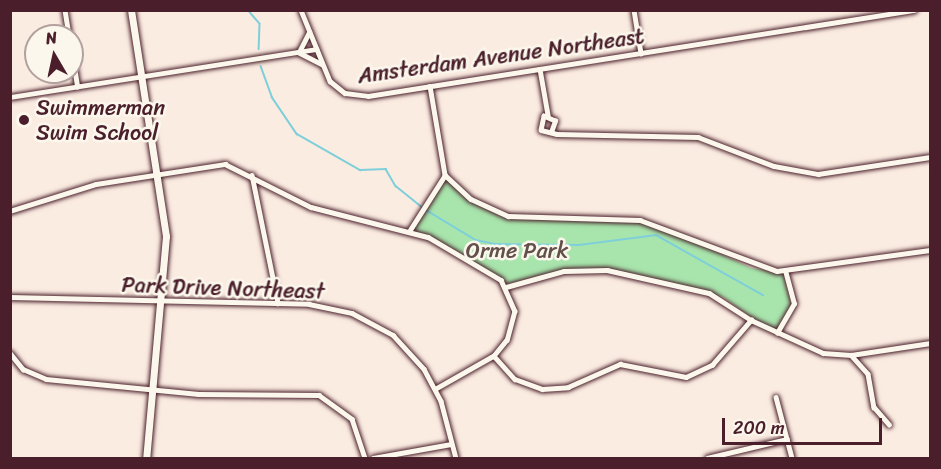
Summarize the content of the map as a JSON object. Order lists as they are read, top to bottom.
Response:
{
  "streets": {
    "street": ["Amsterdam Avenue Northeast", "Park Drive Northeast"]
  },
  "parks": ["Orme Park"],
  "places": ["Swimmerman Swim School"],
  "scale_bar": "200 m",
  "north": "top"
}
